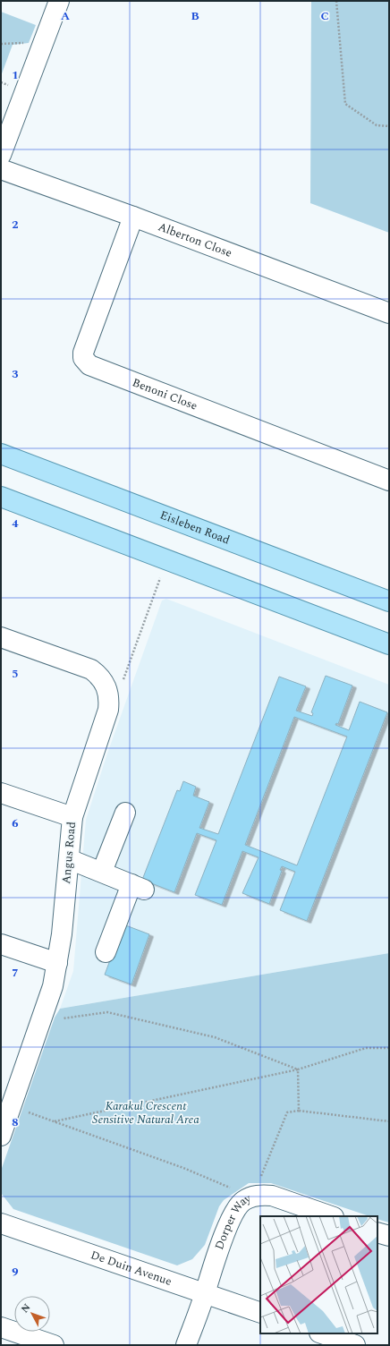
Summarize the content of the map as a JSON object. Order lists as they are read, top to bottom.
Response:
{
  "streets": {
    "main road": ["Eisleben Road"],
    "street": [
      "Alberton Close",
      "Benoni Close",
      "Angus Road",
      "Dorper Way",
      "De Duin Avenue"
    ]
  },
  "crossings": [
    ["Alberton Close", "Benoni Close"],
    ["Dorper Way", "De Duin Avenue"]
  ],
  "parks": ["Karakul Crescent Sensitive Natural Area"],
  "north": "top left",
  "grid": {
    "columns": ["A", "B", "C"],
    "rows": [
      "1",
      "2",
      "3",
      "4",
      "5",
      "6",
      "7",
      "8",
      "9"
    ]
  }
}
